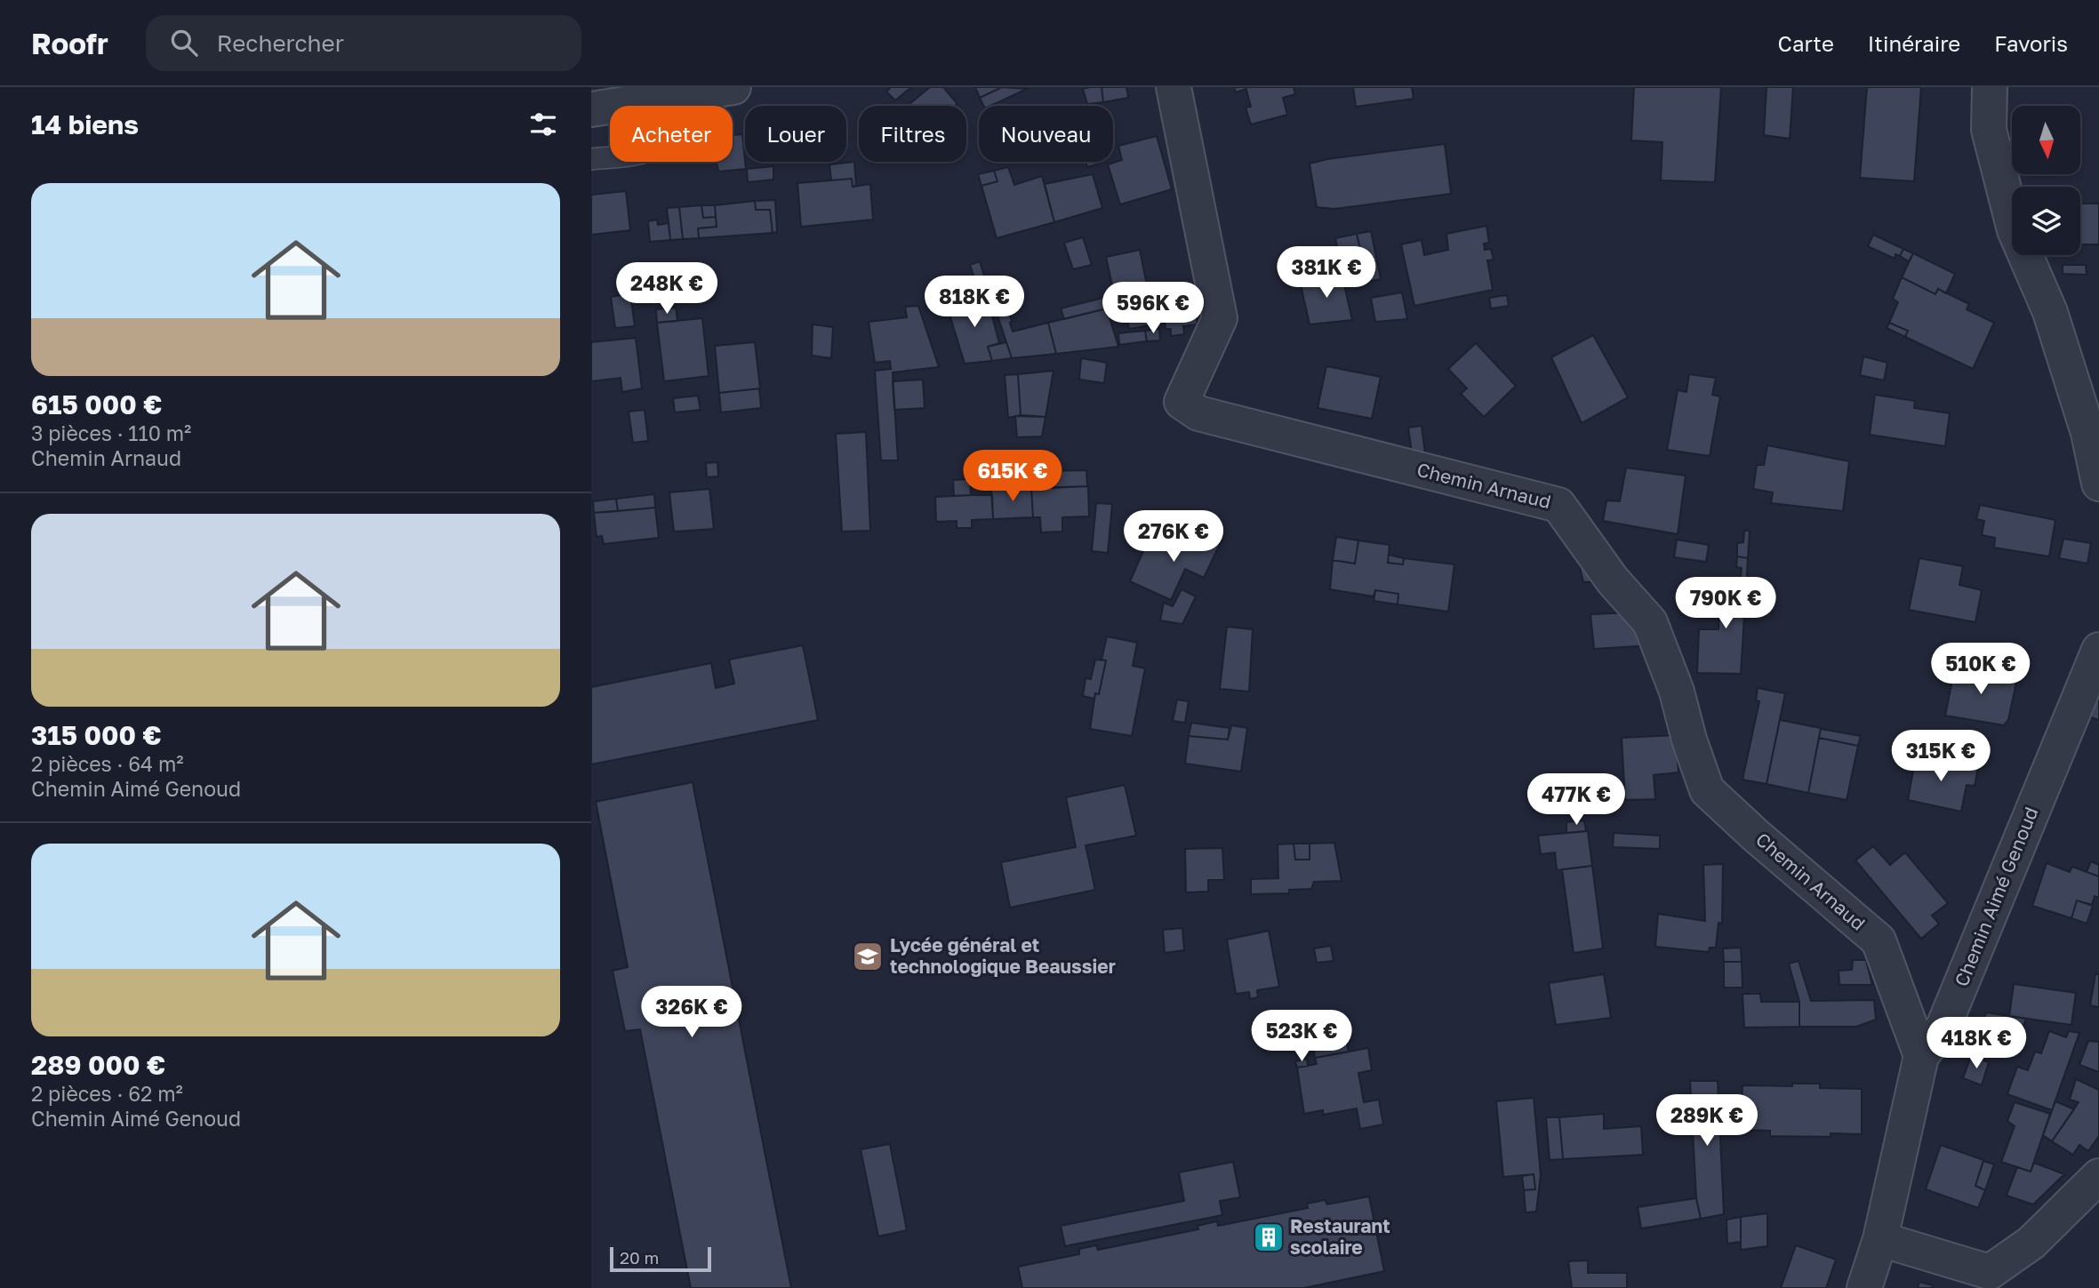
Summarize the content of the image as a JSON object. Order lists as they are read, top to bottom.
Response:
{
  "streets": {
    "street": ["Chemin Arnaud", "Chemin Aimé Genoud"]
  },
  "crossings": [
    ["Chemin Arnaud", "Chemin Aimé Genoud"]
  ],
  "places": {
    "school or university": ["Lycée général et technologique Beaussier"],
    "building": ["Restaurant scolaire"]
  },
  "scale_bar": "20 m",
  "north": "bottom",
  "page": {
    "header": "Roofr",
    "search": "Rechercher",
    "nav": ["Carte", "Itinéraire", "Favoris"],
    "heading": "14 biens",
    "chip": [
      "Acheter",
      "Louer",
      "Filtres",
      "Nouveau"
    ],
    "list": [
      {
        "name": "615 000 €",
        "note": "3 pièces · 110 m² · Chemin Arnaud"
      },
      {
        "name": "315 000 €",
        "note": "2 pièces · 64 m² · Chemin Aimé Genoud"
      },
      {
        "name": "289 000 €",
        "note": "2 pièces · 62 m² · Chemin Aimé Genoud"
      }
    ],
    "price": [
      "381K €",
      "248K €",
      "818K €",
      "596K €",
      "615K €",
      "276K €",
      "790K €",
      "510K €",
      "315K €",
      "477K €",
      "326K €",
      "523K €",
      "418K €",
      "289K €"
    ],
    "scale": "20 m"
  }
}
